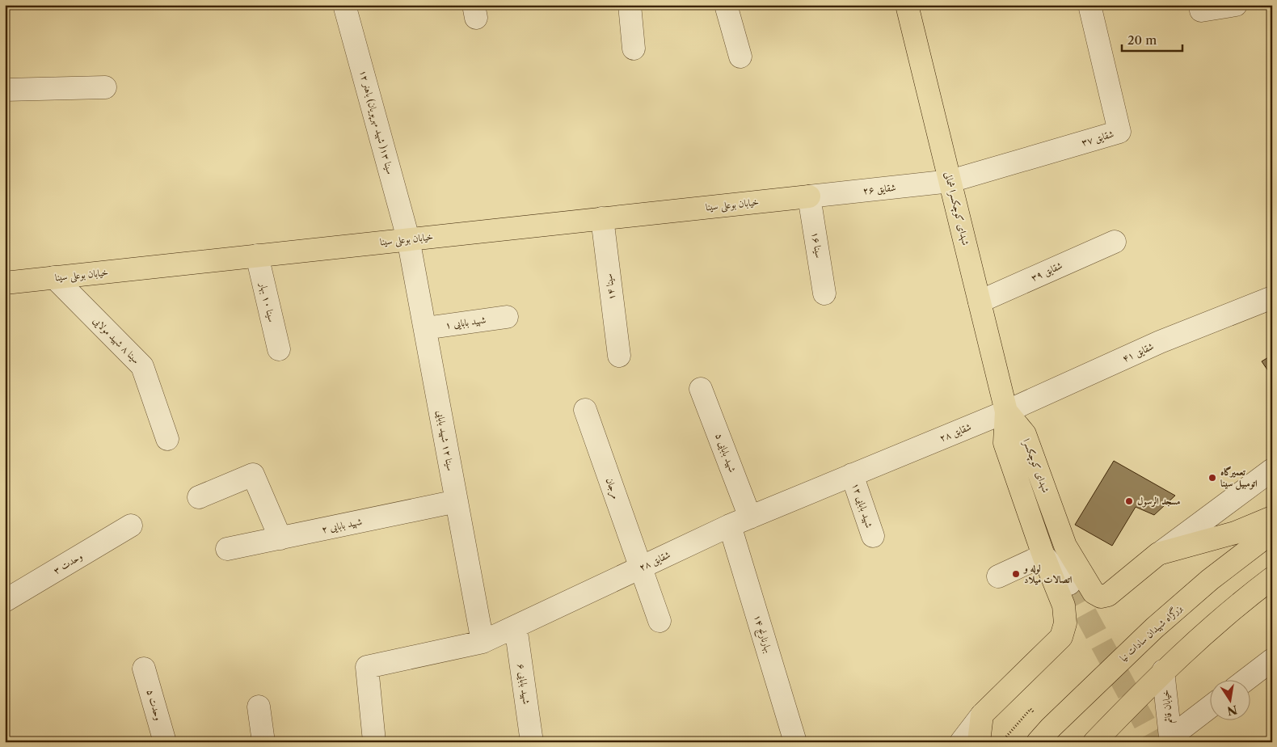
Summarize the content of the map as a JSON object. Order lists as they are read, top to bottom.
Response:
{
  "streets": {
    "main road": [
      "خیابان بوعلی سینا",
      "شهدای کوچکسرا شمالی",
      "شهدای کوچکسرا",
      "بزرگراه شهیدان سادات نیا"
    ],
    "street": [
      "سینا ۱۳( شهید مهرپویان) باهنر ۱۲",
      "شقایق ۳۷",
      "شقایق ۲۶",
      "سینا ۱۶",
      "شقایق ۳۹",
      "سینا ۱۴",
      "سینا ۱۰ بهار",
      "شهید بابایی ۱",
      "سینا ۸ شهید مولایی",
      "شقایق ۴۱",
      "شقایق ۲۸",
      "سینا ۱۲ شهید بابایی",
      "شهید بابایی ۵",
      "مرجان",
      "شهید بابایی ۱۲",
      "شهید بابایی ۲",
      "وحدت ۳",
      "بهارنارنج ۱۴",
      "شهید بابایی ۶",
      "وحدت ۵",
      "خیابان قائم"
    ]
  },
  "crossings": [
    ["سینا ۱۳( شهید مهرپویان) باهنر ۱۲", "خیابان بوعلی سینا"],
    ["سینا ۱۳( شهید مهرپویان) باهنر ۱۲", "سینا ۱۲ شهید بابایی"],
    ["شقایق ۳۷", "شقایق ۲۶"],
    ["شقایق ۳۷", "شهدای کوچکسرا شمالی"],
    ["شقایق ۲۶", "خیابان بوعلی سینا"],
    ["شقایق ۲۶", "شهدای کوچکسرا شمالی"],
    ["شقایق ۲۶", "سینا ۱۶"],
    ["خیابان بوعلی سینا", "سینا ۱۶"],
    ["خیابان بوعلی سینا", "سینا ۱۴"],
    ["خیابان بوعلی سینا", "سینا ۱۰ بهار"],
    ["خیابان بوعلی سینا", "سینا ۸ شهید مولایی"],
    ["خیابان بوعلی سینا", "سینا ۱۲ شهید بابایی"],
    ["شهدای کوچکسرا شمالی", "شقایق ۳۹"],
    ["شهدای کوچکسرا شمالی", "شقایق ۴۱"],
    ["شهدای کوچکسرا شمالی", "شقایق ۲۸"],
    ["شهدای کوچکسرا شمالی", "شهدای کوچکسرا"],
    ["شهید بابایی ۱", "سینا ۱۲ شهید بابایی"],
    ["شقایق ۴۱", "شقایق ۲۸"],
    ["شقایق ۴۱", "شهدای کوچکسرا"],
    ["شقایق ۲۸", "سینا ۱۲ شهید بابایی"],
    ["شقایق ۲۸", "شهید بابایی ۵"],
    ["شقایق ۲۸", "شهدای کوچکسرا"],
    ["شقایق ۲۸", "مرجان"],
    ["شقایق ۲۸", "شهید بابایی ۱۲"],
    ["شقایق ۲۸", "بهارنارنج ۱۴"],
    ["شقایق ۲۸", "شهید بابایی ۶"],
    ["سینا ۱۲ شهید بابایی", "شهید بابایی ۲"]
  ],
  "places": ["تعمیرگاه اتومبیل سینا", "مسجد الرسول", "لوله و اتصالات میلاد"],
  "scale_bar": "20 m",
  "north": "bottom"
}
